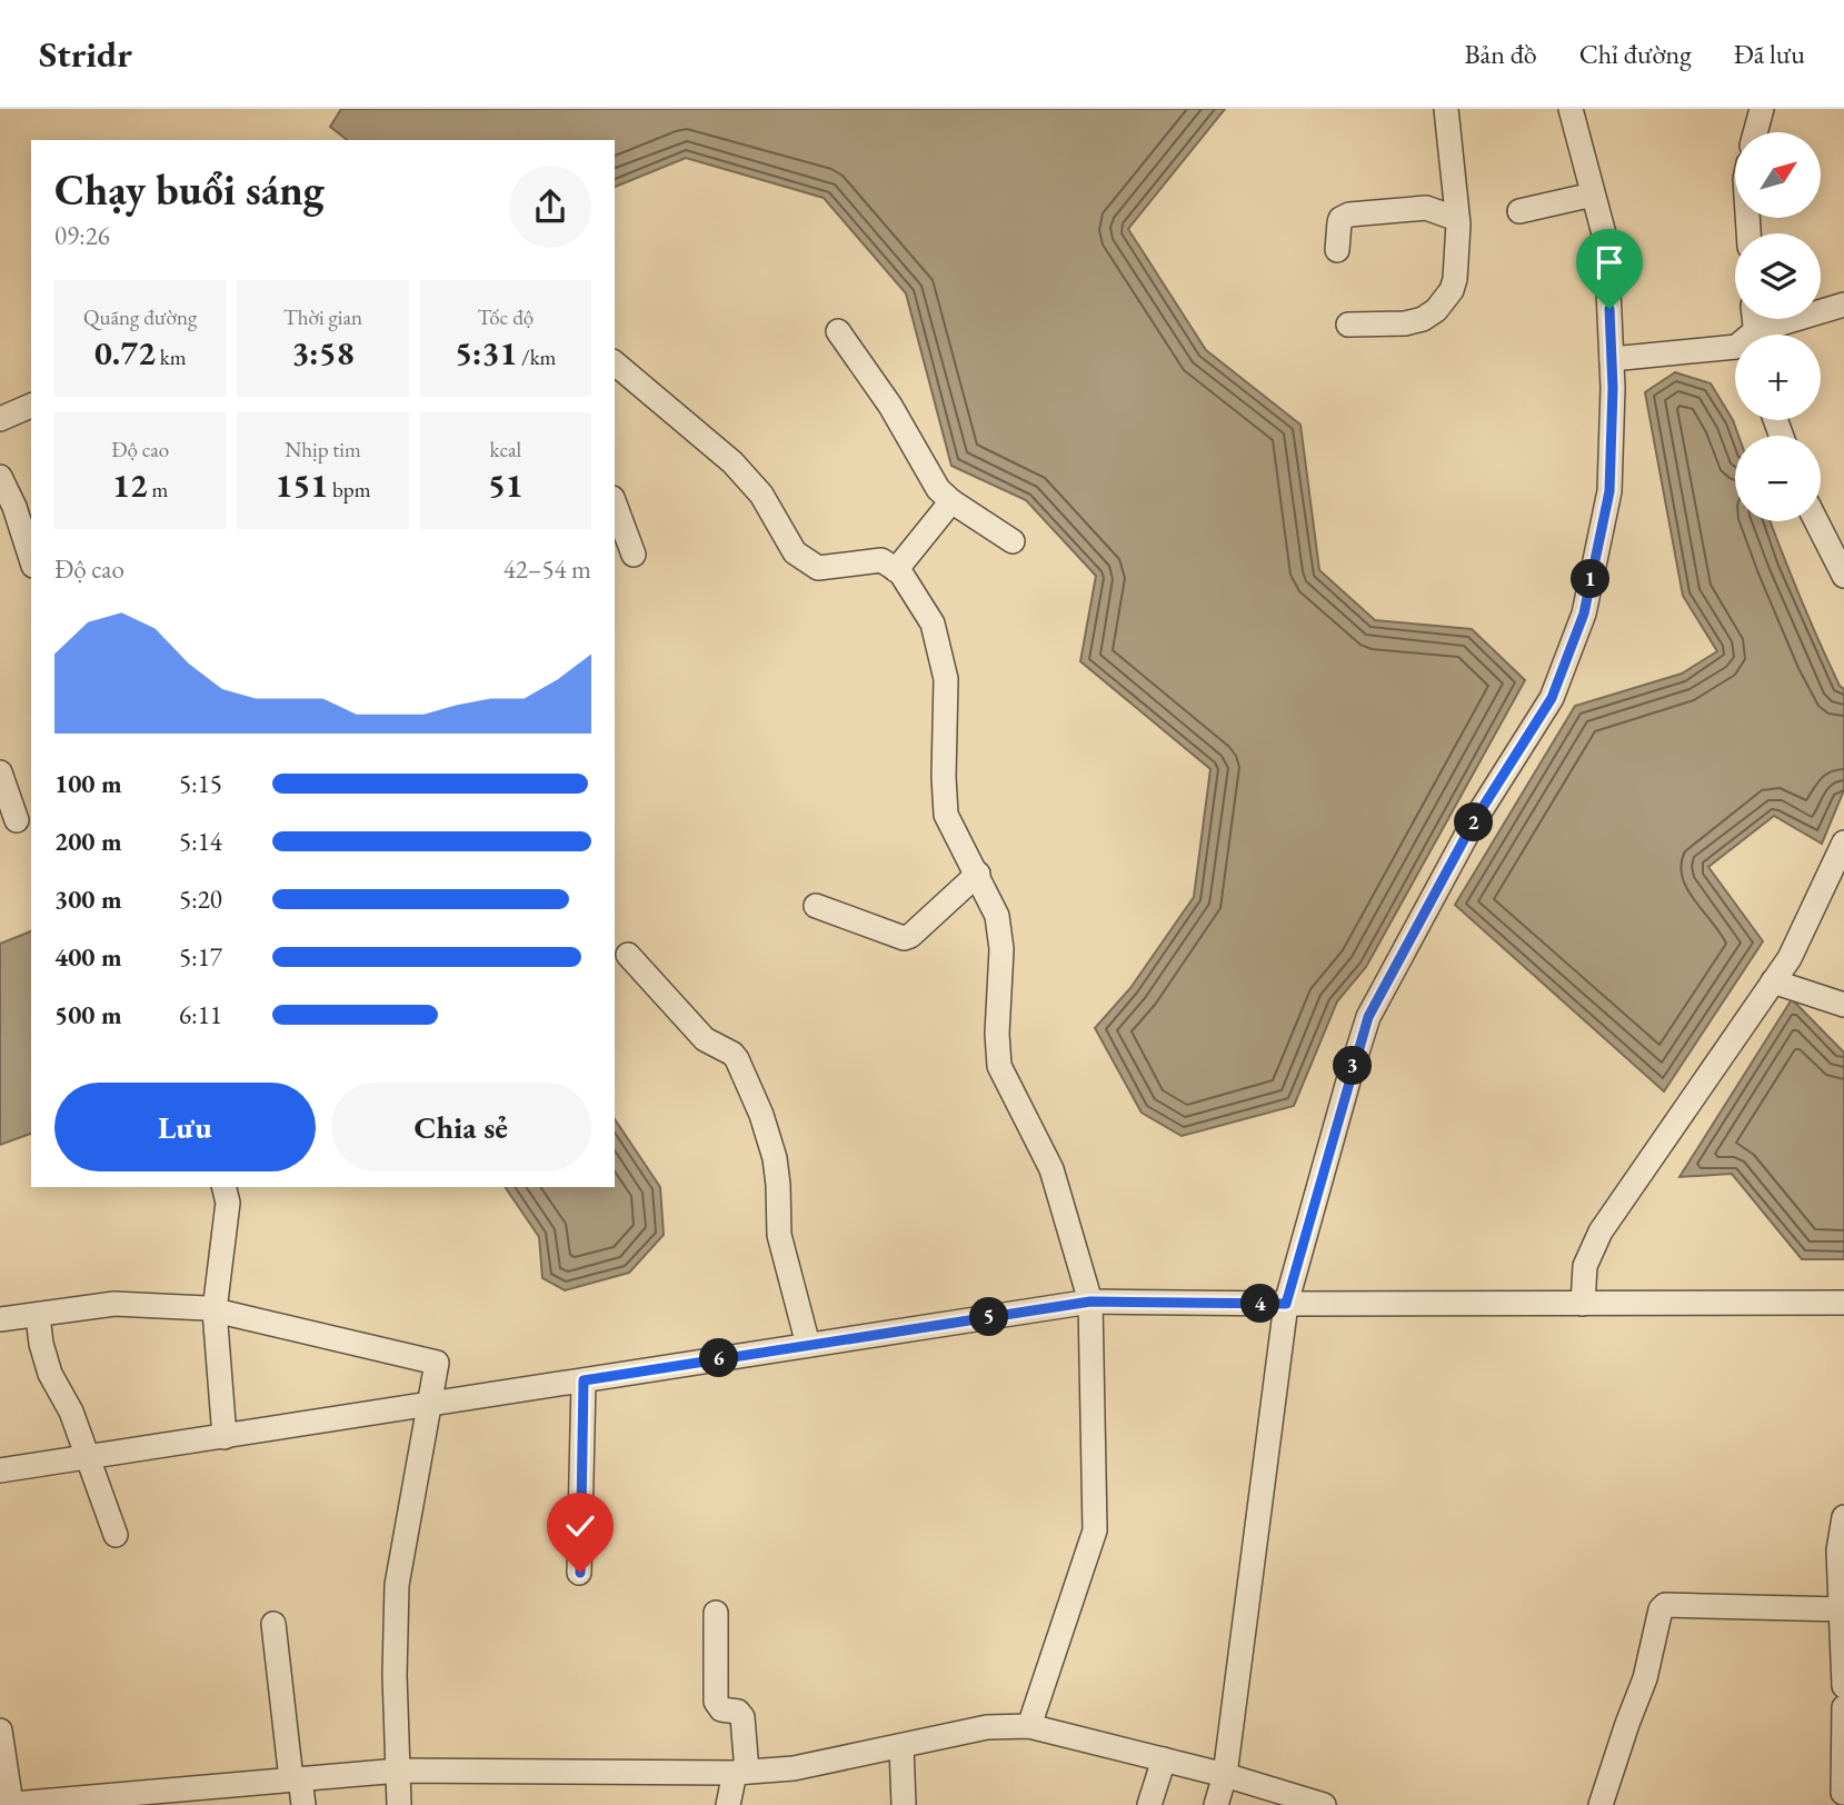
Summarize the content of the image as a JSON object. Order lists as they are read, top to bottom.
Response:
{
  "north": "top right",
  "page": {
    "header": "Stridr",
    "nav": ["Bản đồ", "Chỉ đường", "Đã lưu"],
    "map_buttons": ["+", "−"],
    "heading": ["Chạy buổi sáng", "09:26"],
    "stats": [
      ["Quãng đường", "0.72 km"],
      ["Thời gian", "3:58"],
      ["Tốc độ", "5:31 /km"],
      ["Độ cao", "12 m"],
      ["Nhịp tim", "151 bpm"],
      ["kcal", "51"]
    ],
    "chart": ["Độ cao", "42–54 m"],
    "pins": [
      "1",
      "2",
      "3",
      "4",
      "5",
      "6"
    ],
    "list": [
      {
        "name": "100 m",
        "note": "5:15"
      },
      {
        "name": "200 m",
        "note": "5:14"
      },
      {
        "name": "300 m",
        "note": "5:20"
      },
      {
        "name": "400 m",
        "note": "5:17"
      },
      {
        "name": "500 m",
        "note": "6:11"
      }
    ],
    "buttons": ["Lưu", "Chia sẻ"]
  }
}
